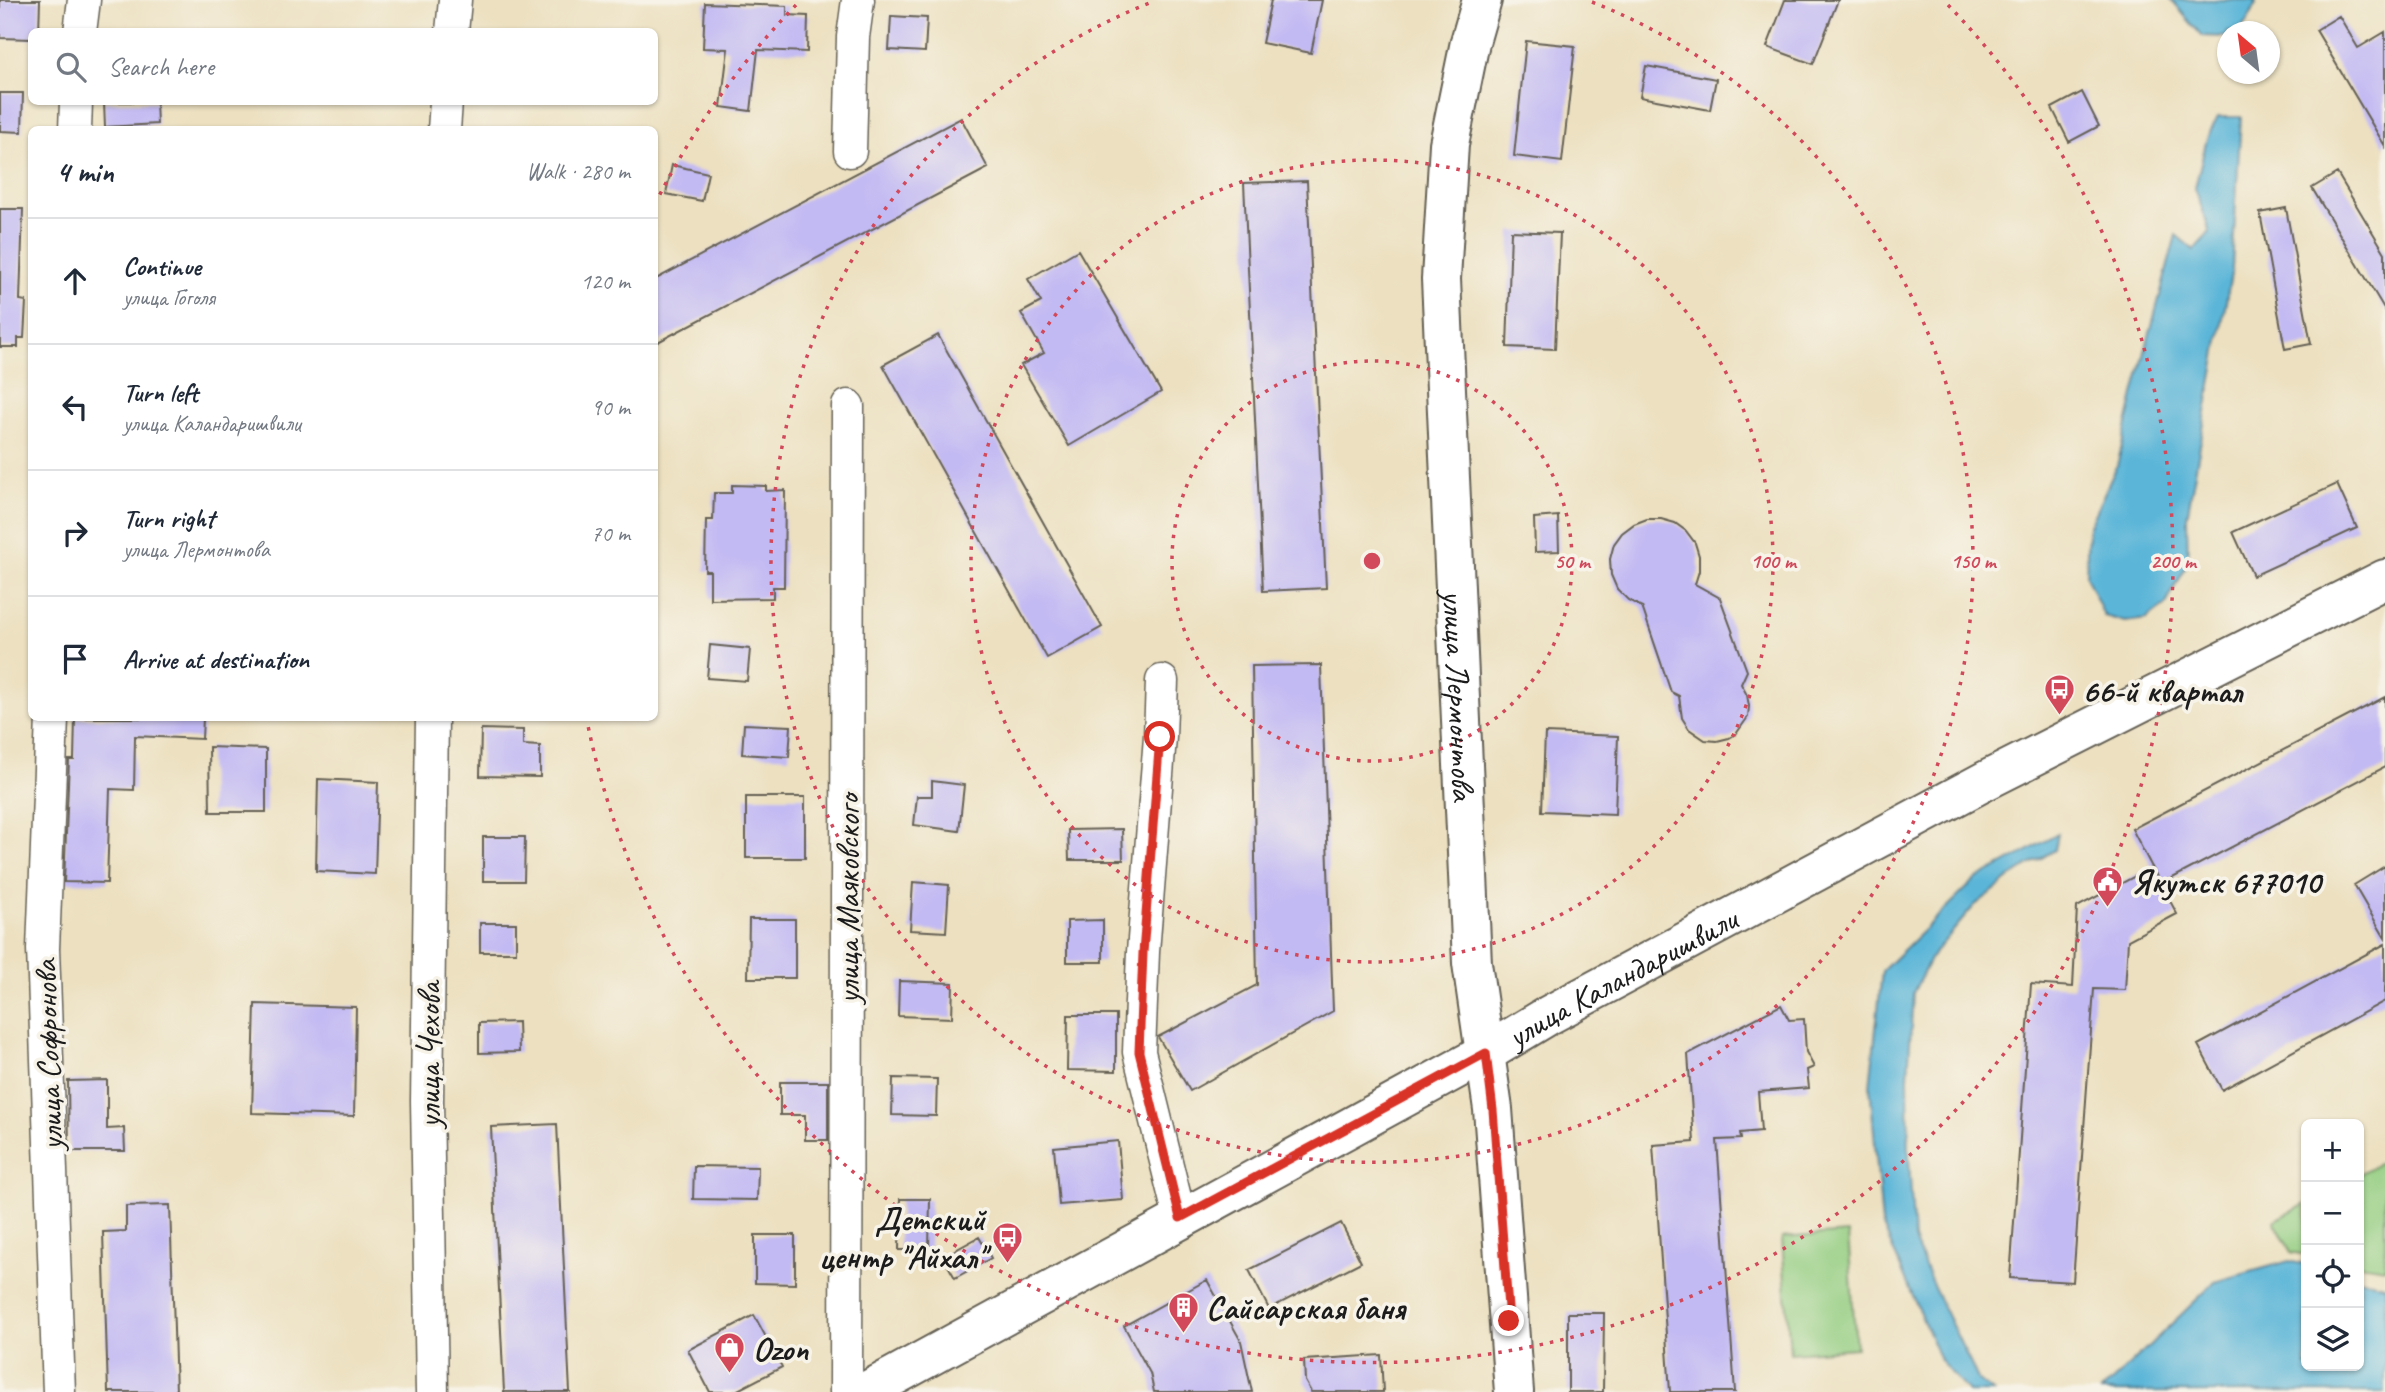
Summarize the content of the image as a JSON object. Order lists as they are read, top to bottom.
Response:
{
  "streets": {
    "street": [
      "улица Лермонтова",
      "улица Маяковского",
      "улица Каландаришвили",
      "улица Софронова",
      "улица Чехова"
    ]
  },
  "crossings": [
    ["улица Лермонтова", "улица Каландаришвили"]
  ],
  "places": {
    "bus stop": ["66-й квартал", "Детский центр \"Айхал\""],
    "public building": ["Якутск 677010"],
    "building": ["Сайсарская баня"],
    "shop": ["Ozon"]
  },
  "north": "top left",
  "page": {
    "search": "Search here",
    "heading": ["4 min", "Walk · 280 m"],
    "list": [
      ["Continue", "улица Гоголя", "120 m"],
      ["Turn left", "улица Каландаришвили", "90 m"],
      ["Turn right", "улица Лермонтова", "70 m"],
      "Arrive at destination"
    ],
    "map_buttons": ["+", "−"]
  },
  "rings": [
    "50 m",
    "100 m",
    "150 m",
    "200 m"
  ]
}
